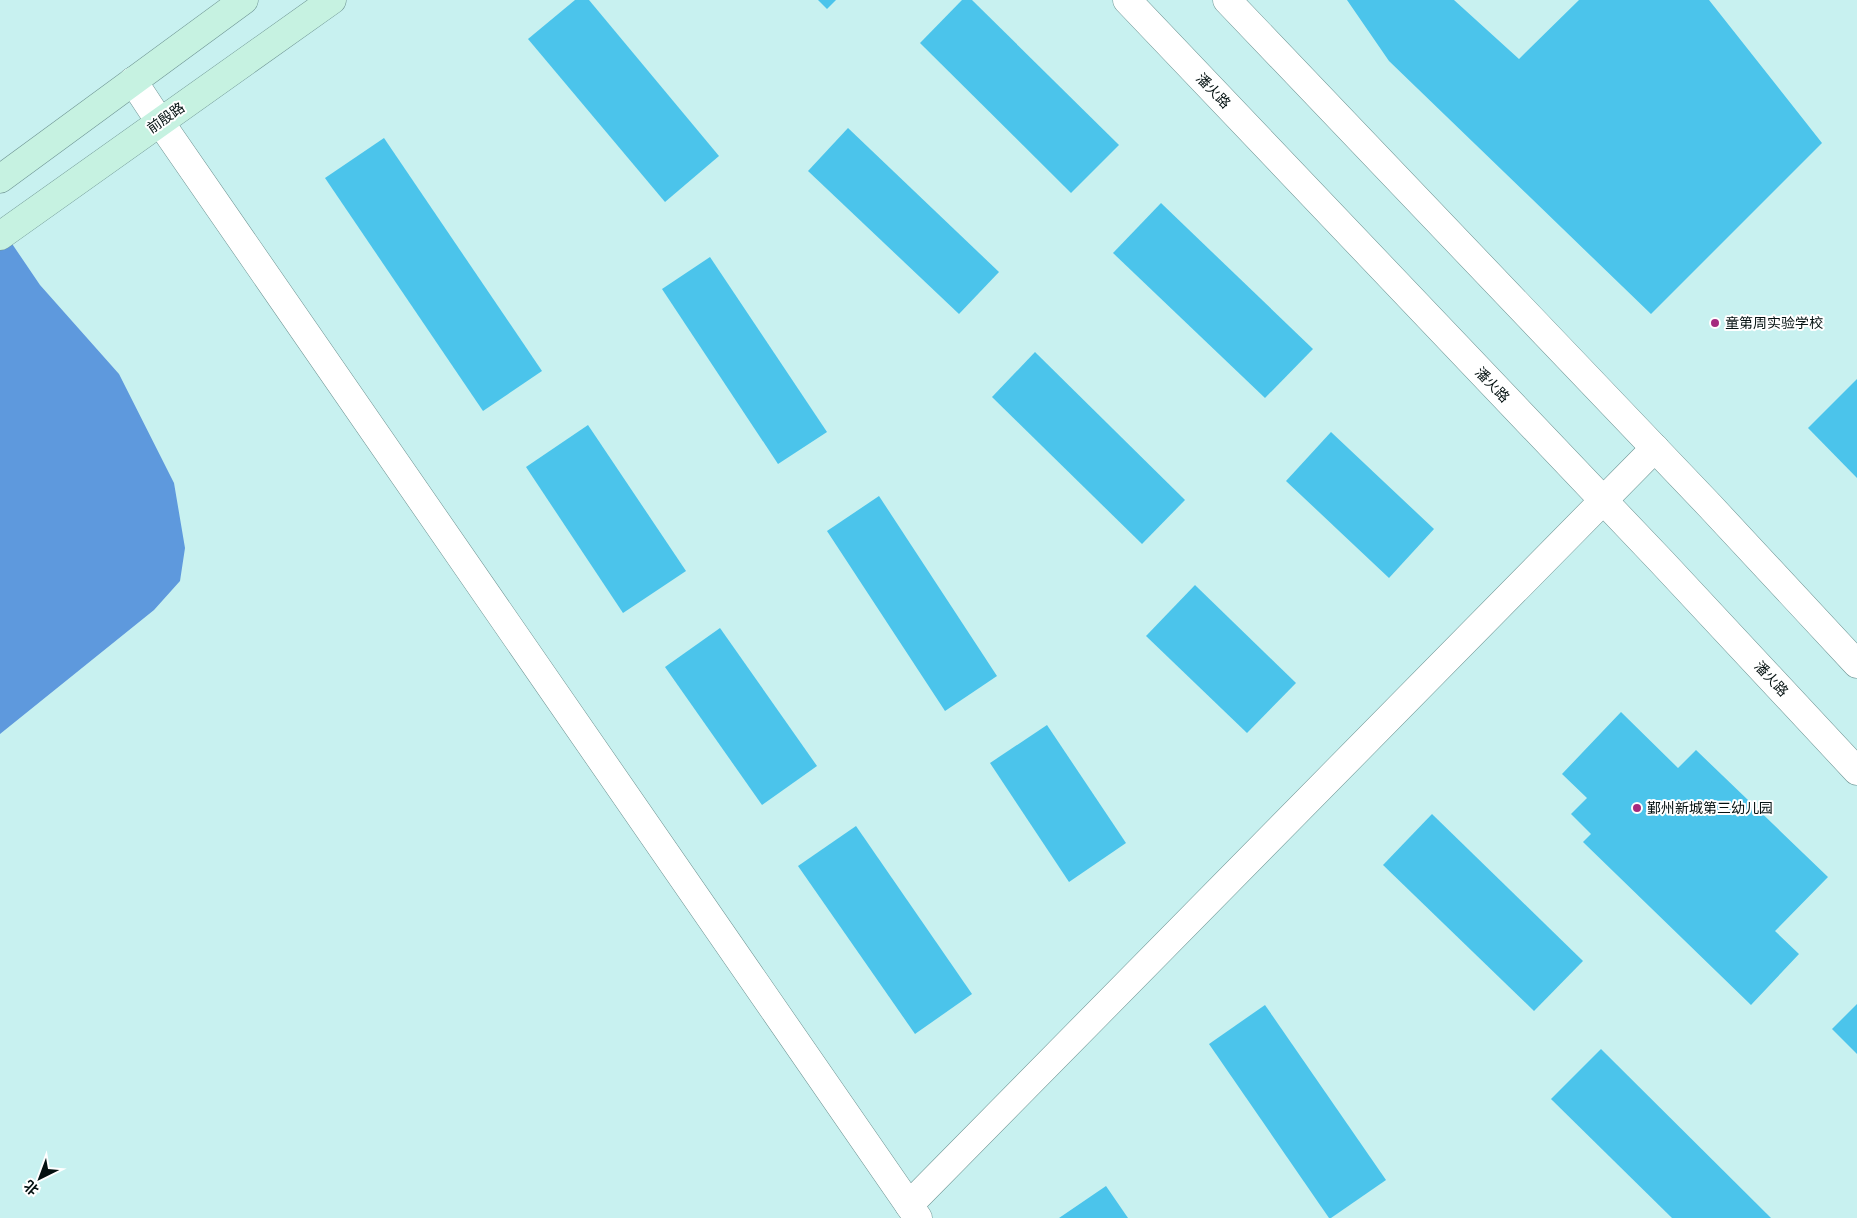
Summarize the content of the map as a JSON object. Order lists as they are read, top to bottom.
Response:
{
  "streets": {
    "main road": ["前殷路"],
    "street": ["潘火路"]
  },
  "places": ["童第周实验学校", "鄞州新城第三幼儿园"],
  "north": "bottom left"
}
